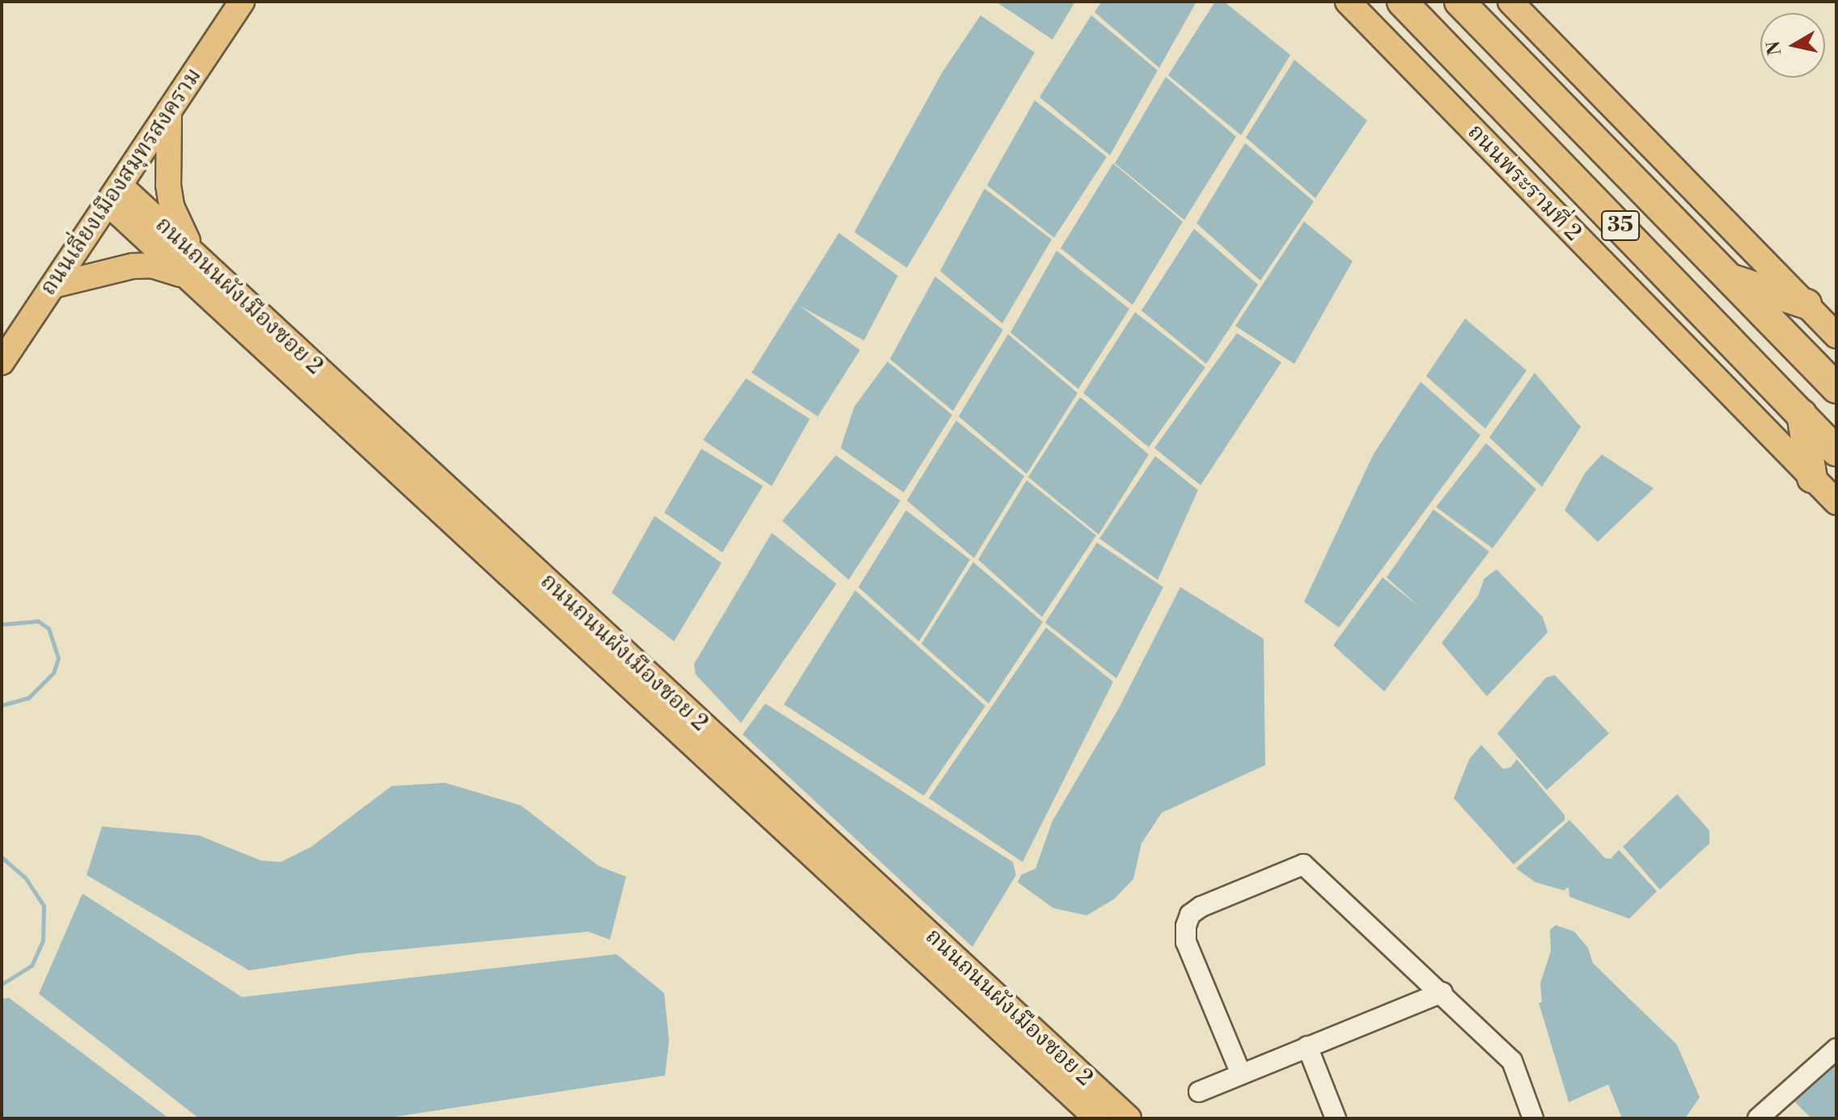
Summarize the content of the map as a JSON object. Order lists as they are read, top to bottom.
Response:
{
  "streets": {
    "highway": ["ถนนพระรามที่ 2", "35"],
    "main road": ["ถนนเลี่ยงเมืองสมุทรสงคราม", "ถนนถนนผังเมืองซอย 2"]
  },
  "crossings": [
    ["ถนนเลี่ยงเมืองสมุทรสงคราม", "ถนนถนนผังเมืองซอย 2"]
  ],
  "north": "left"
}
